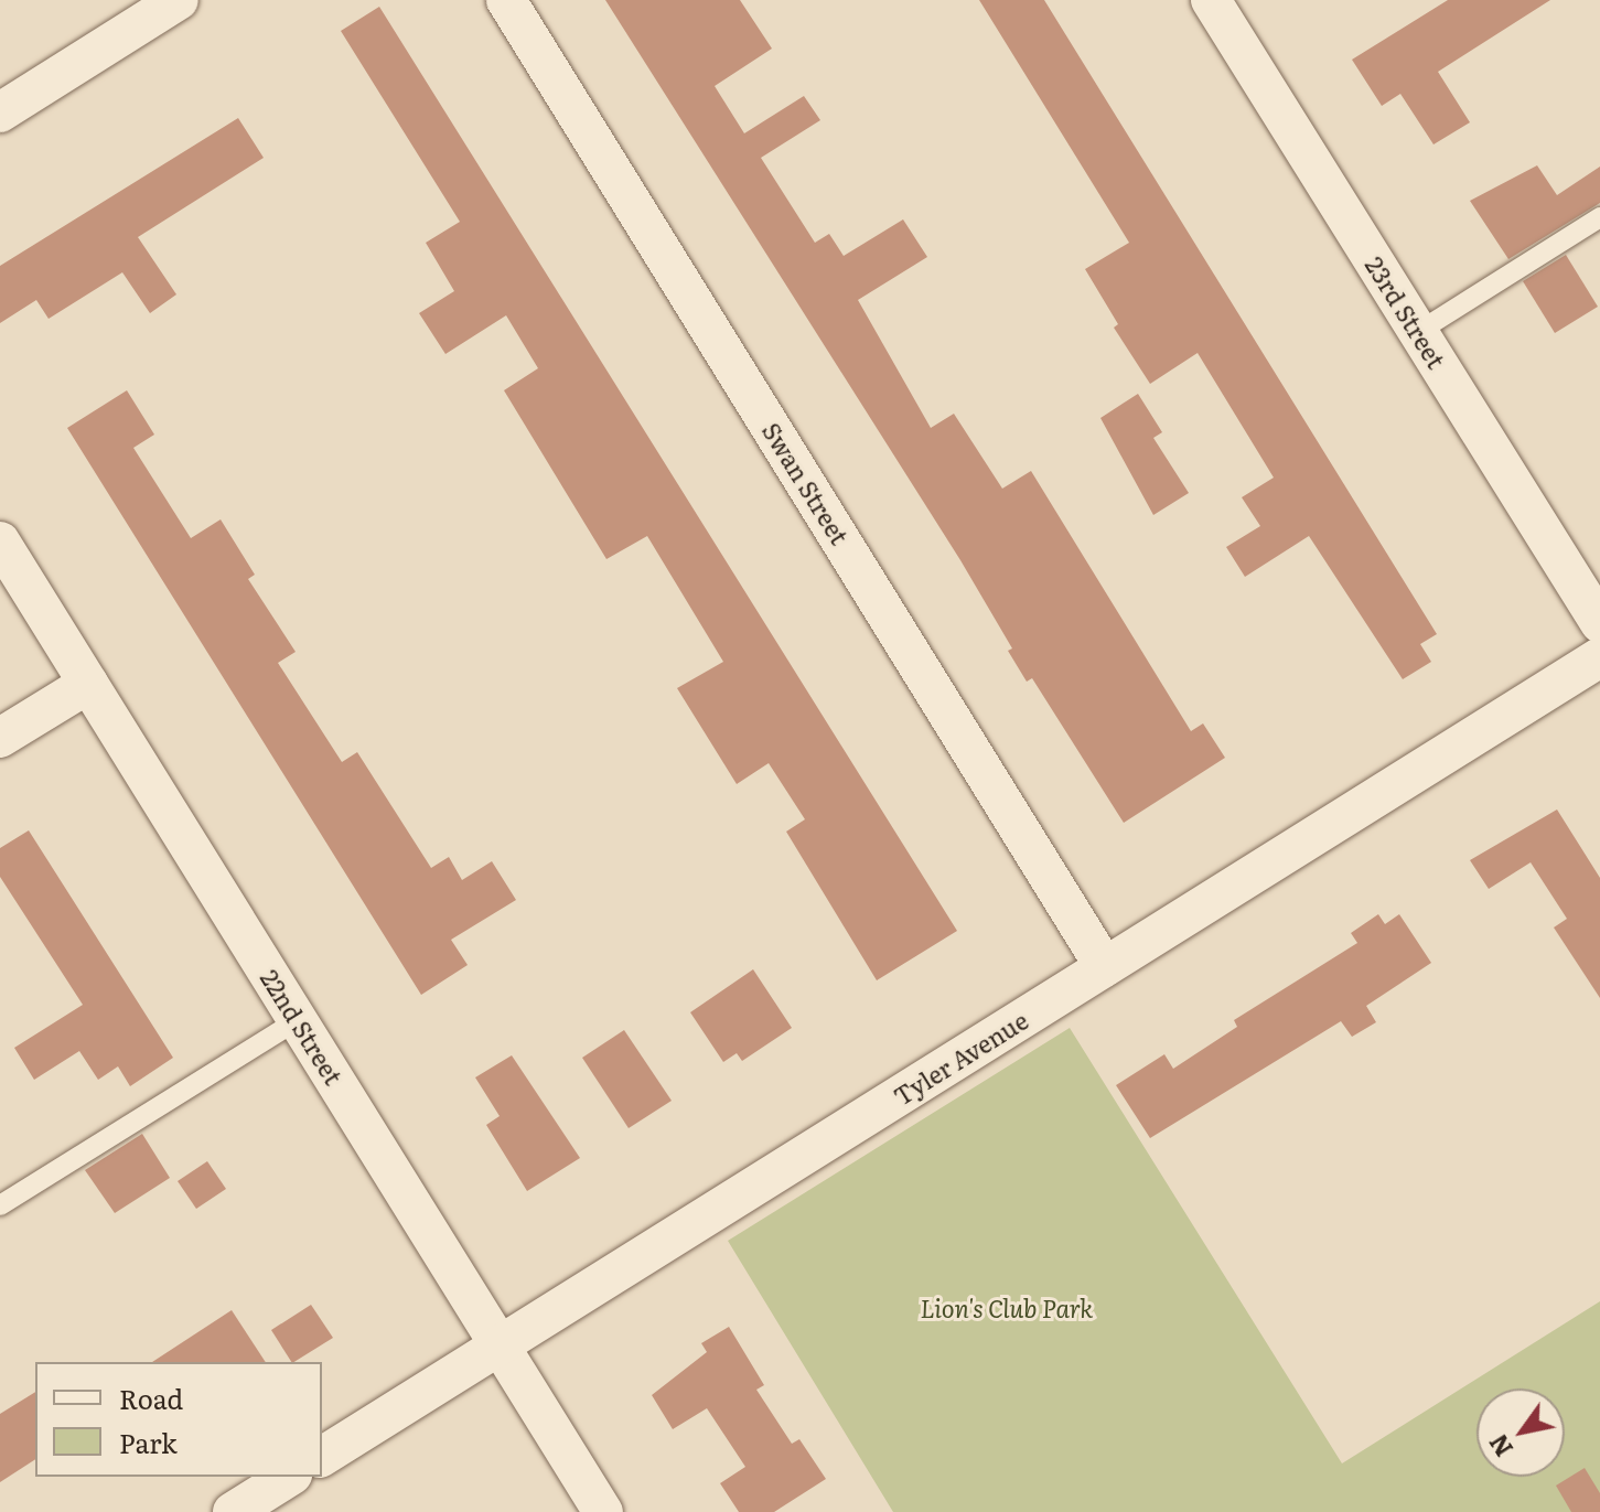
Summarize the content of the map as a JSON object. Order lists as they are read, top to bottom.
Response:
{
  "streets": {
    "street": [
      "23rd Street",
      "Swan Street",
      "22nd Street",
      "Tyler Avenue"
    ]
  },
  "crossings": [
    ["Swan Street", "Tyler Avenue"],
    ["22nd Street", "Tyler Avenue"]
  ],
  "parks": ["Lion's Club Park"],
  "legend": ["Road", "Park"],
  "north": "bottom left"
}
